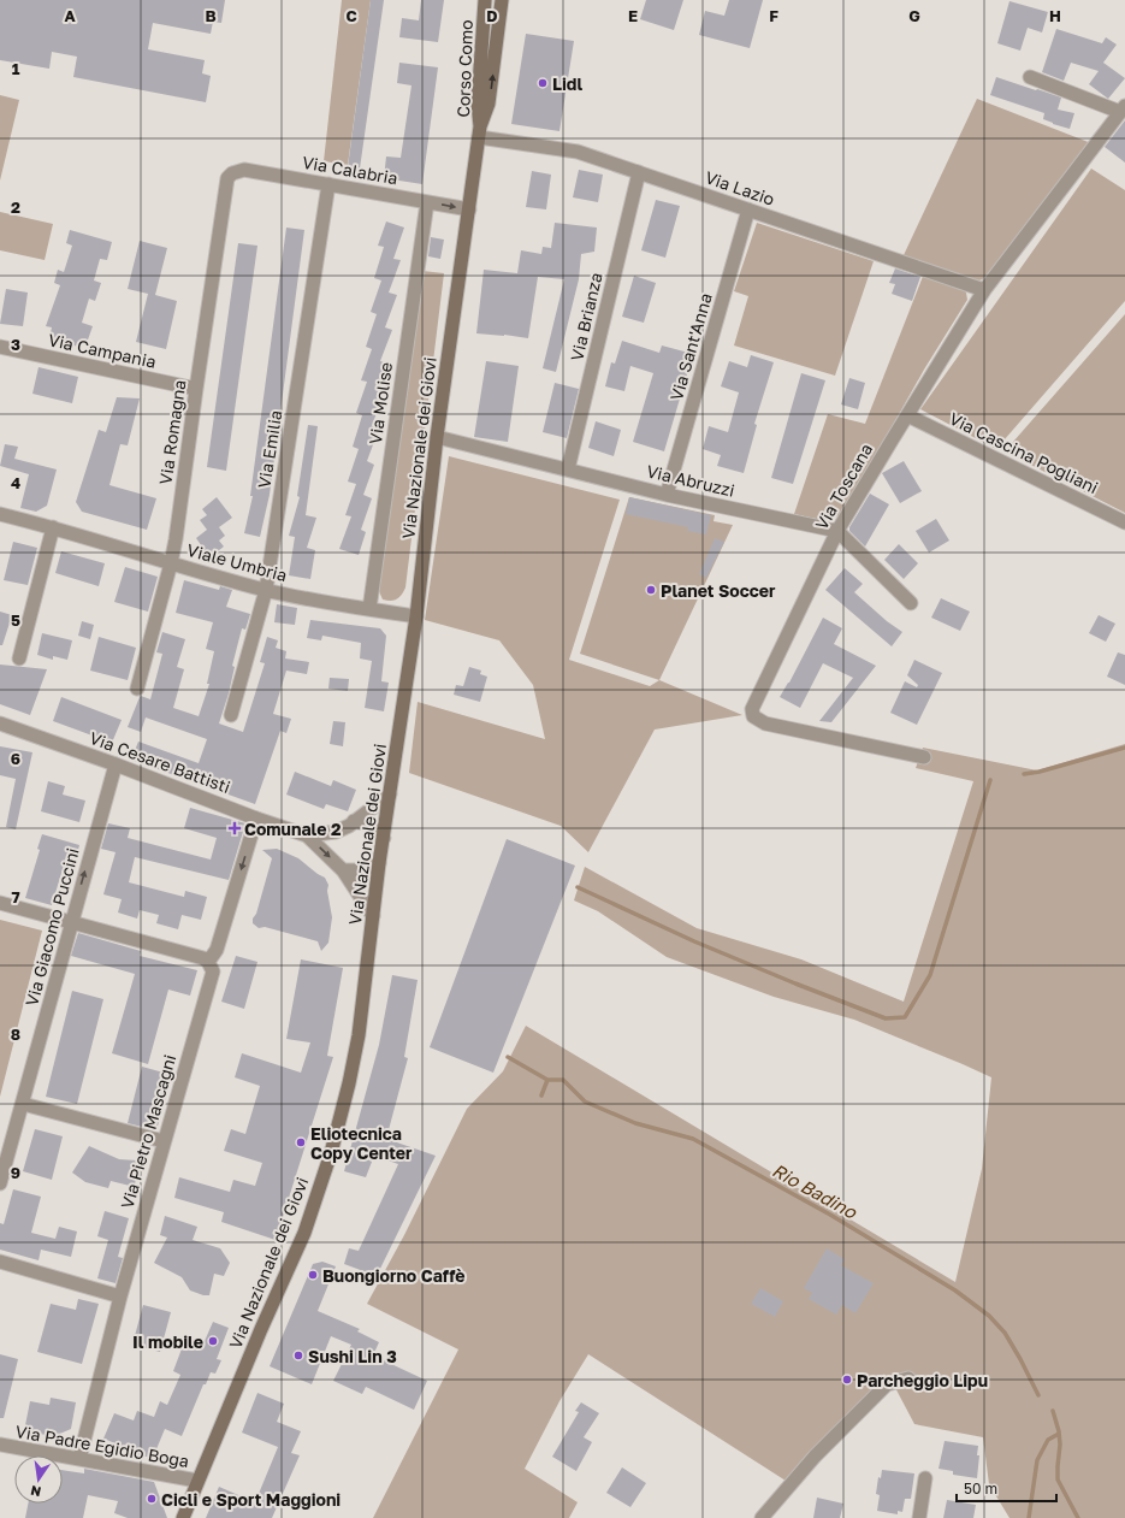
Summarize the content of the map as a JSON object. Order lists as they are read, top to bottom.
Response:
{
  "streets": {
    "main road": ["Corso Como", "Via Nazionale dei Giovi"],
    "street": [
      "Via Calabria",
      "Via Lazio",
      "Via Brianza",
      "Via Sant'Anna",
      "Via Campania",
      "Via Molise",
      "Via Romagna",
      "Via Emilia",
      "Via Cascina Pogliani",
      "Via Abruzzi",
      "Via Toscana",
      "Viale Umbria",
      "Via Cesare Battisti",
      "Via Giacomo Puccini",
      "Via Pietro Mascagni",
      "Via Padre Egidio Boga"
    ]
  },
  "crossings": [
    ["Corso Como", "Via Lazio"],
    ["Corso Como", "Via Nazionale dei Giovi"],
    ["Via Calabria", "Via Molise"],
    ["Via Calabria", "Via Romagna"],
    ["Via Calabria", "Via Nazionale dei Giovi"],
    ["Via Calabria", "Via Emilia"],
    ["Via Lazio", "Via Brianza"],
    ["Via Lazio", "Via Sant'Anna"],
    ["Via Lazio", "Via Nazionale dei Giovi"],
    ["Via Lazio", "Via Toscana"],
    ["Via Brianza", "Via Abruzzi"],
    ["Via Sant'Anna", "Via Abruzzi"],
    ["Via Campania", "Via Romagna"],
    ["Via Molise", "Viale Umbria"],
    ["Via Romagna", "Viale Umbria"],
    ["Via Nazionale dei Giovi", "Via Abruzzi"],
    ["Via Nazionale dei Giovi", "Viale Umbria"],
    ["Via Nazionale dei Giovi", "Via Cesare Battisti"],
    ["Via Nazionale dei Giovi", "Via Padre Egidio Boga"],
    ["Via Emilia", "Viale Umbria"],
    ["Via Cascina Pogliani", "Via Toscana"],
    ["Via Abruzzi", "Via Toscana"],
    ["Via Cesare Battisti", "Via Giacomo Puccini"],
    ["Via Pietro Mascagni", "Via Padre Egidio Boga"]
  ],
  "one_way": ["Via Giacomo Puccini"],
  "water": ["Rio Badino"],
  "places": {
    "other": [
      "Lidl",
      "Planet Soccer",
      "Eliotecnica Copy Center",
      "Buongiorno Caffè",
      "Il mobile",
      "Sushi Lin 3",
      "Parcheggio Lipu",
      "Cicli e Sport Maggioni"
    ],
    "health": ["Comunale 2"]
  },
  "scale_bar": "50 m",
  "north": "bottom",
  "grid": {
    "columns": [
      "A",
      "B",
      "C",
      "D",
      "E",
      "F",
      "G",
      "H"
    ],
    "rows": [
      "1",
      "2",
      "3",
      "4",
      "5",
      "6",
      "7",
      "8",
      "9"
    ]
  }
}
